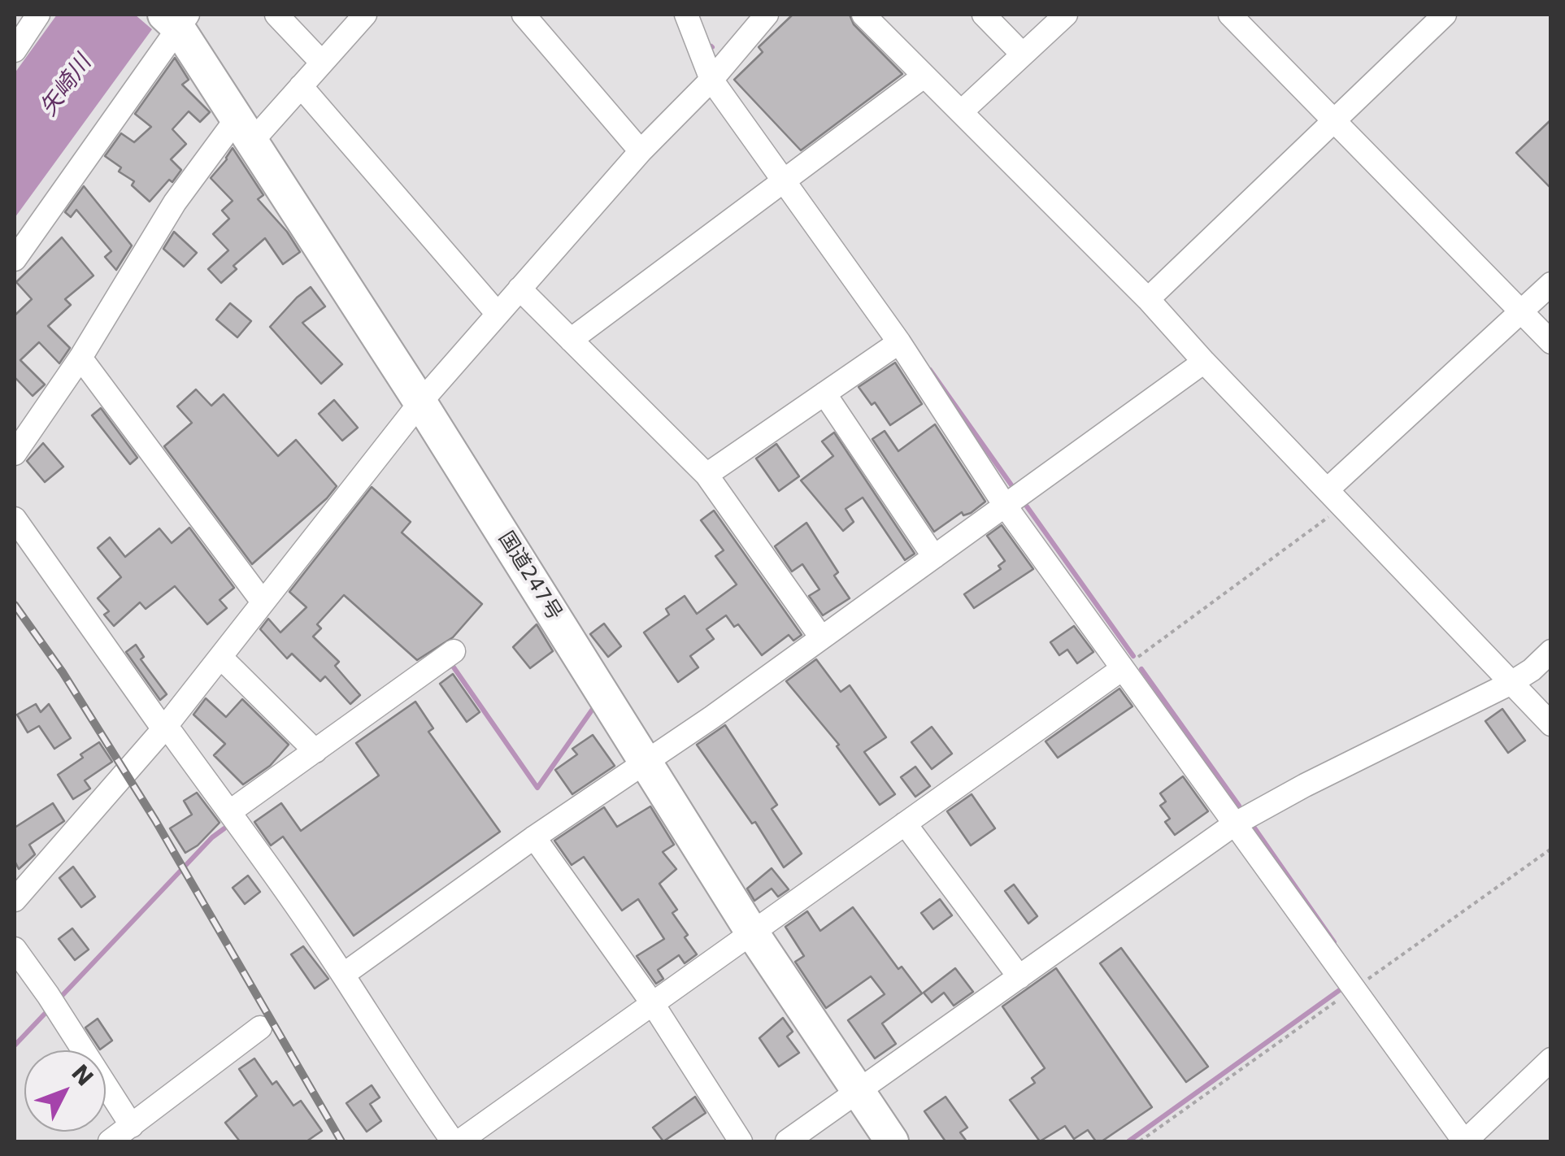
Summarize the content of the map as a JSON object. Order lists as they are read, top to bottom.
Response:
{
  "streets": {
    "highway": ["国道247号"]
  },
  "water": ["矢崎川"],
  "north": "top right"
}
